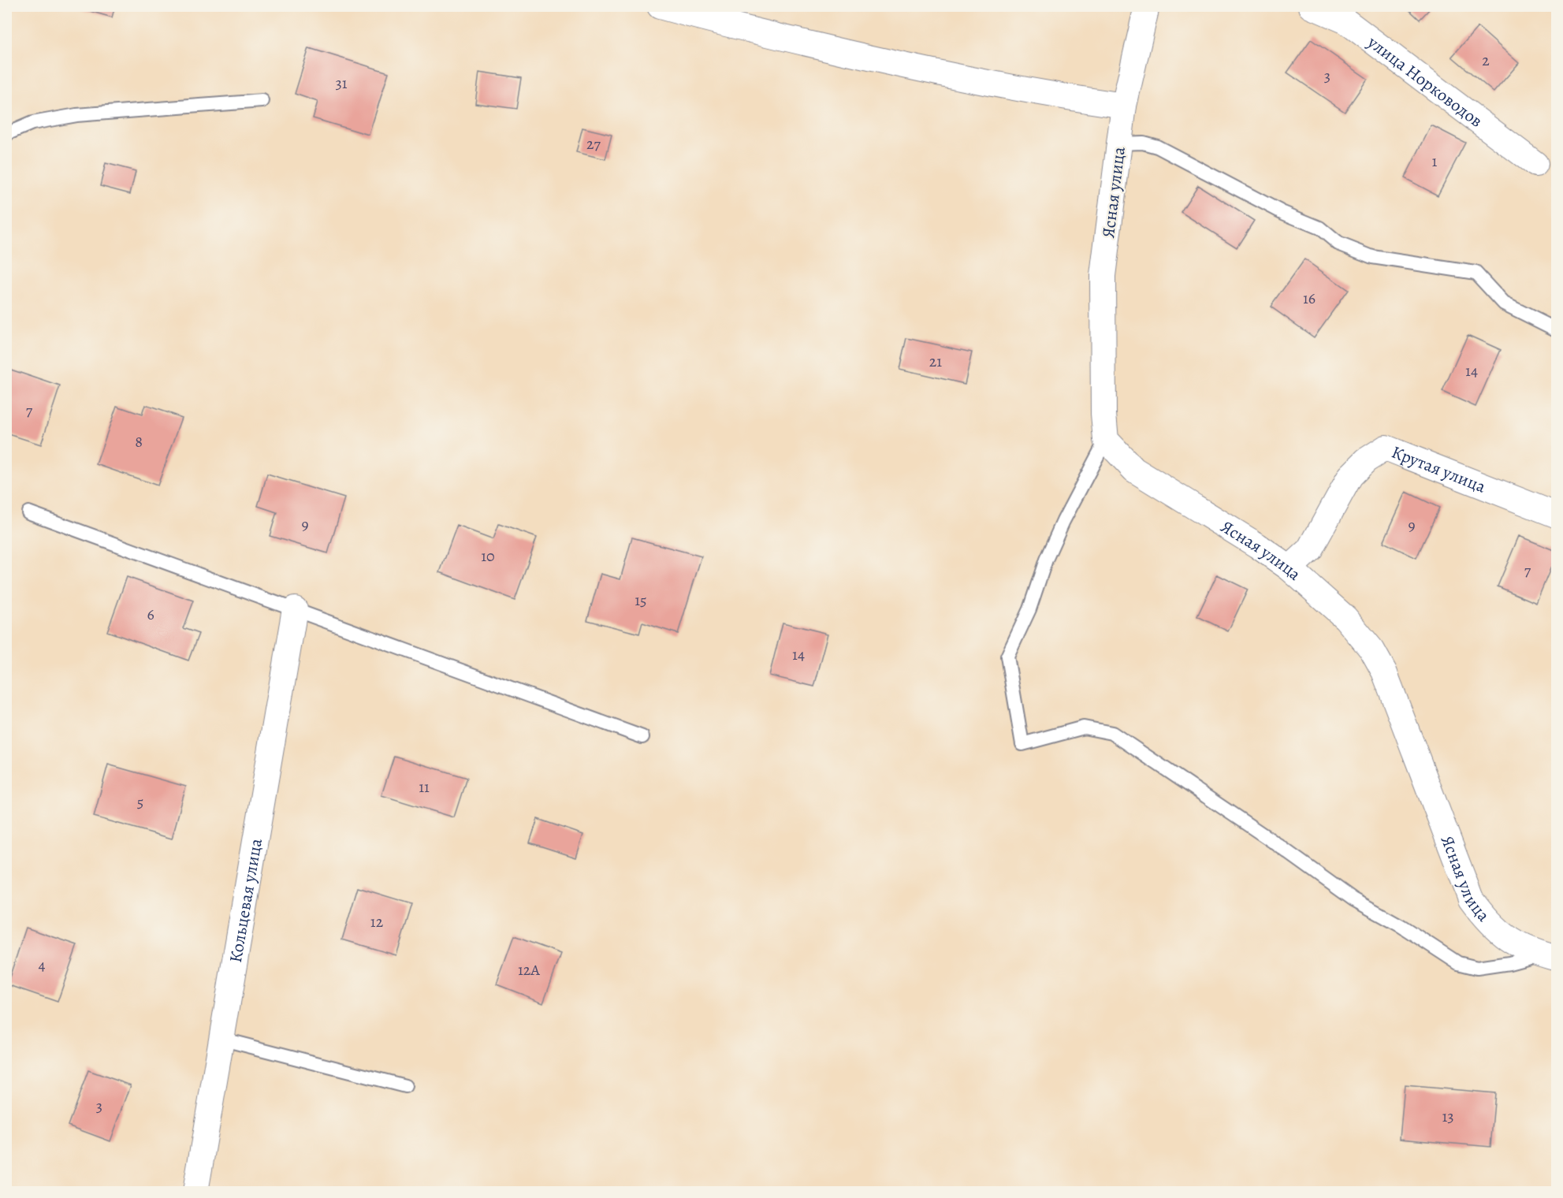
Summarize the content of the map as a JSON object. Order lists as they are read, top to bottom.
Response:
{
  "streets": {
    "street": [
      "улица Норководов",
      "Ясная улица",
      "Крутая улица",
      "Кольцевая улица"
    ]
  },
  "crossings": [
    ["Ясная улица", "Крутая улица"]
  ],
  "house_numbers": [
    "2",
    "3",
    "31",
    "27",
    "1",
    "16",
    "21",
    "14",
    "7",
    "8",
    "9",
    "9",
    "10",
    "7",
    "15",
    "6",
    "14",
    "11",
    "5",
    "12",
    "4",
    "12А",
    "3",
    "13"
  ]
}
